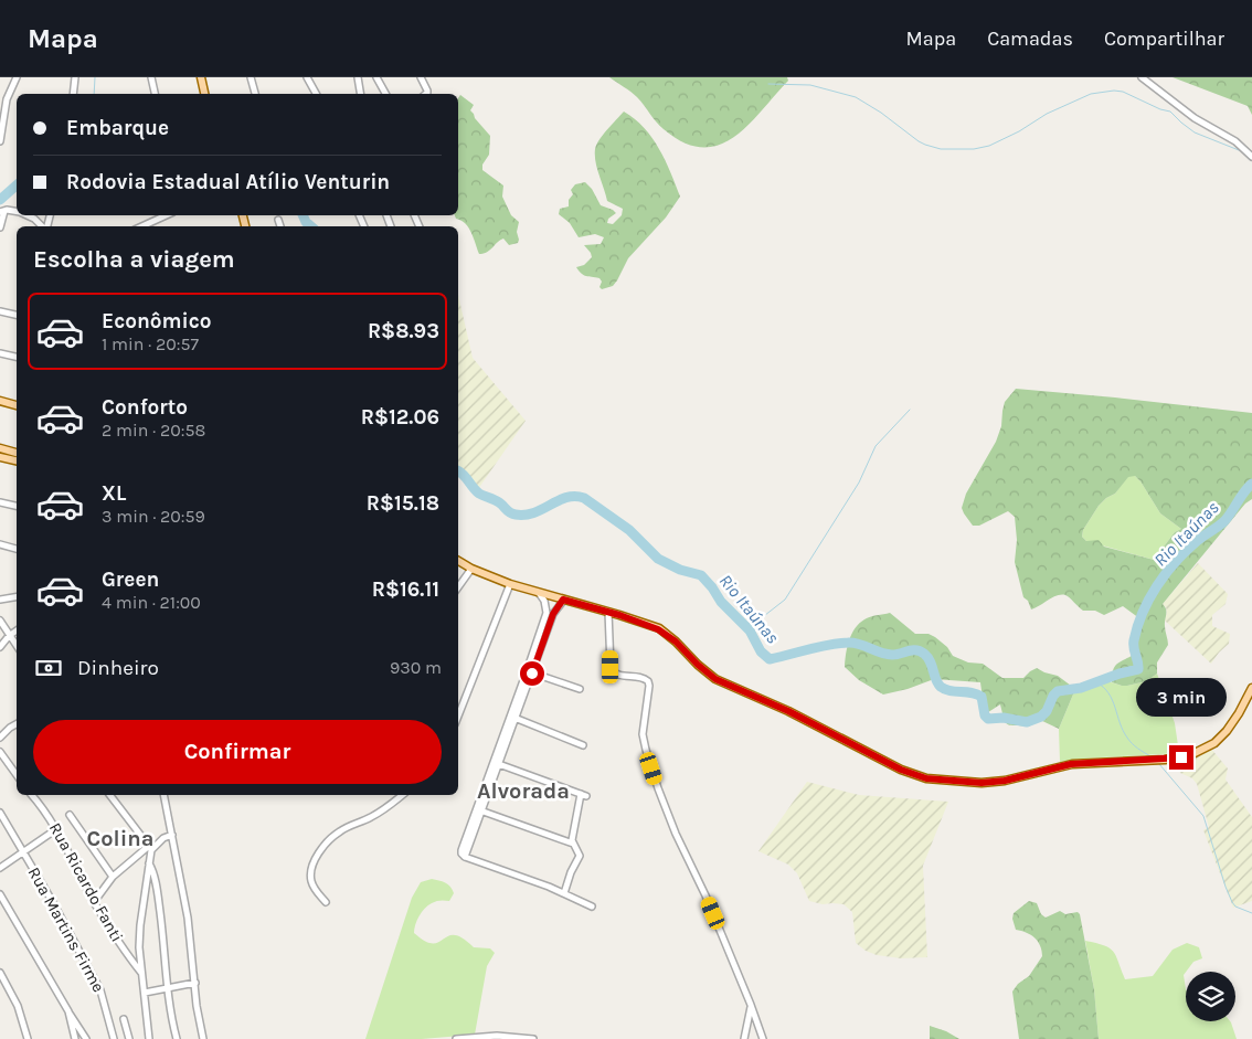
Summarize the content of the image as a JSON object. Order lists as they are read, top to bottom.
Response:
{
  "streets": {
    "street": ["Rua Ricardo Fanti", "Rua Martins Firme"]
  },
  "districts": ["Alvorada", "Colina"],
  "water": ["Rio Itaúnas"],
  "page": {
    "header": "Mapa",
    "nav": ["Mapa", "Camadas", "Compartilhar"],
    "banner": ["Embarque", "Rodovia Estadual Atílio Venturin"],
    "heading": "Escolha a viagem",
    "list": [
      {
        "name": "Econômico",
        "note": "1 min · 20:57",
        "value": "R$8.93"
      },
      {
        "name": "Conforto",
        "note": "2 min · 20:58",
        "value": "R$12.06"
      },
      {
        "name": "XL",
        "note": "3 min · 20:59",
        "value": "R$15.18"
      },
      {
        "name": "Green",
        "note": "4 min · 21:00",
        "value": "R$16.11"
      }
    ],
    "pay": ["Dinheiro", "930 m"],
    "bubble": "3 min",
    "buttons": "Confirmar"
  }
}
